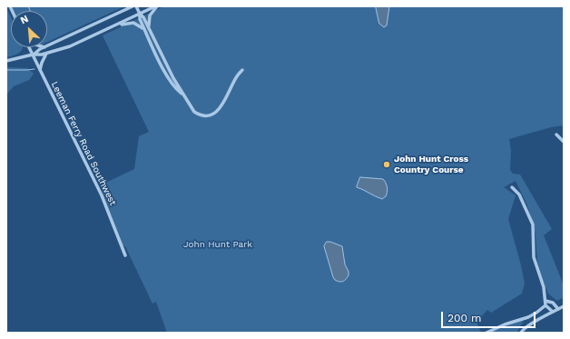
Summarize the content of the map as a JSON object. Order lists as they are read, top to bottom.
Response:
{
  "streets": {
    "street": ["Leeman Ferry Road Southwest"]
  },
  "parks": ["John Hunt Park"],
  "places": ["John Hunt Cross Country Course"],
  "scale_bar": "200 m",
  "north": "top left"
}
